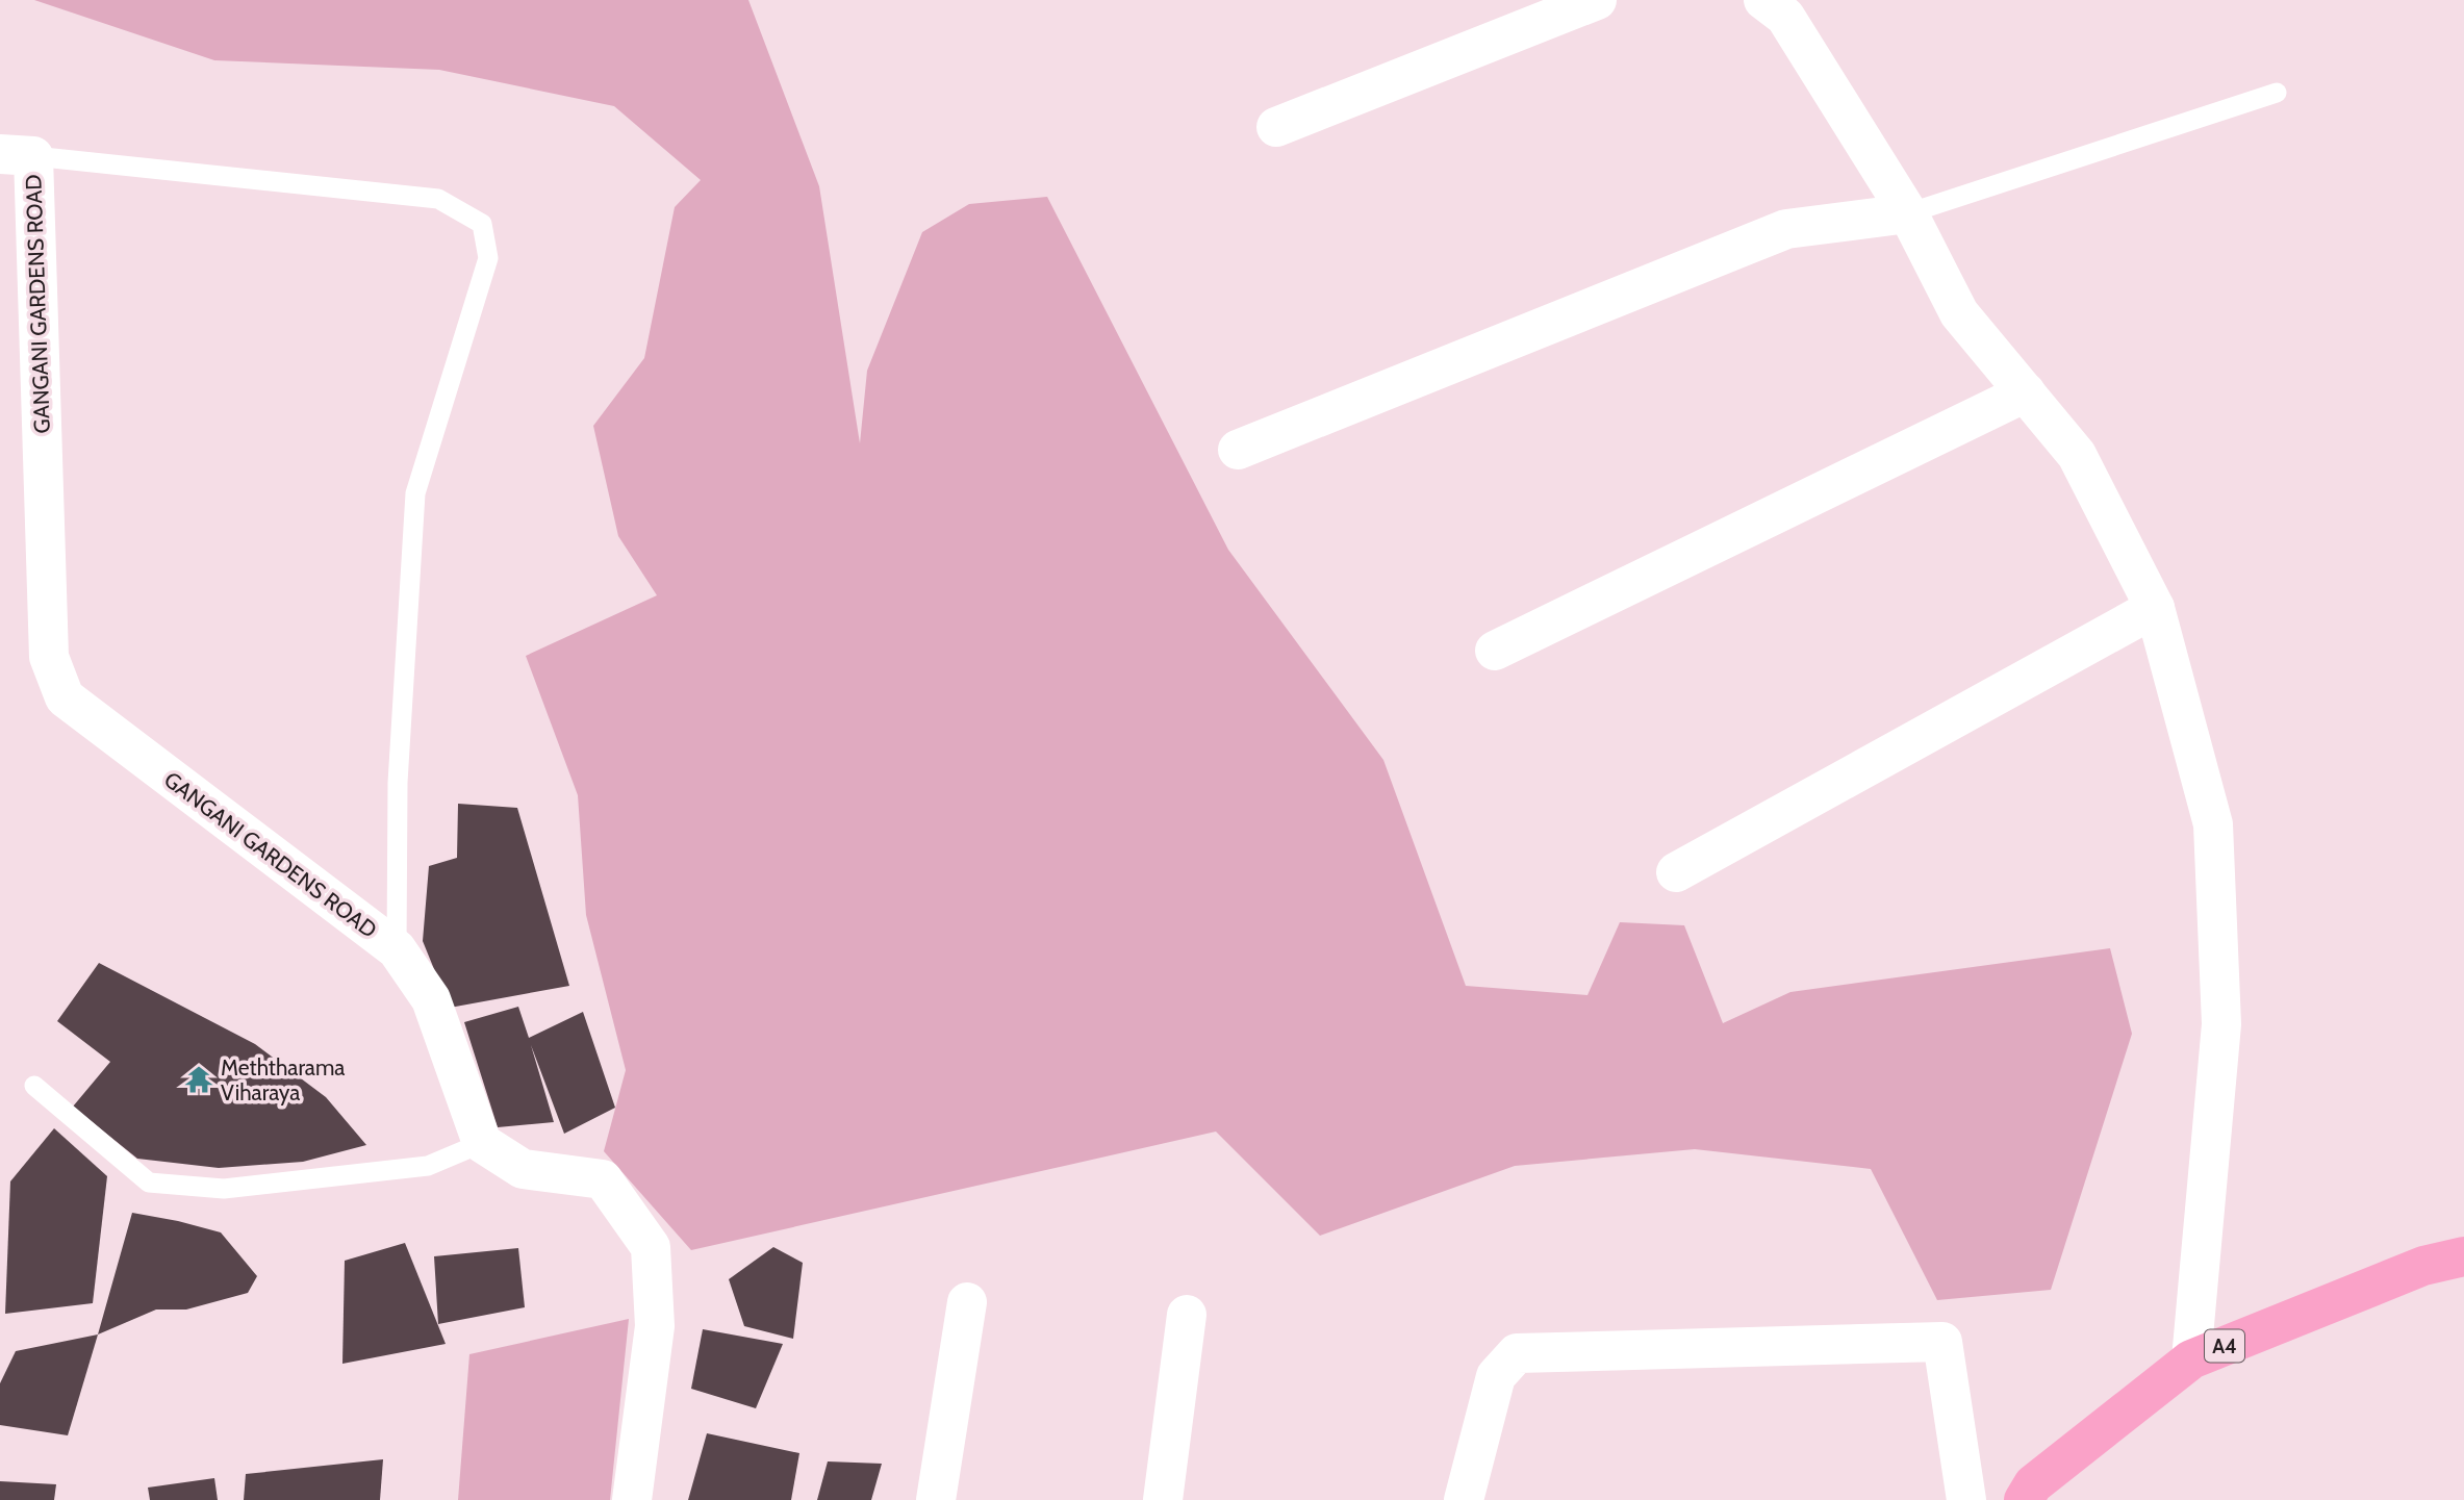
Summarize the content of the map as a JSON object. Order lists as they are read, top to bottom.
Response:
{
  "streets": {
    "highway": ["A4"],
    "street": ["GANGANI GARDENS ROAD"]
  },
  "places": {
    "temple": ["Meththarama Viharaya"]
  }
}
